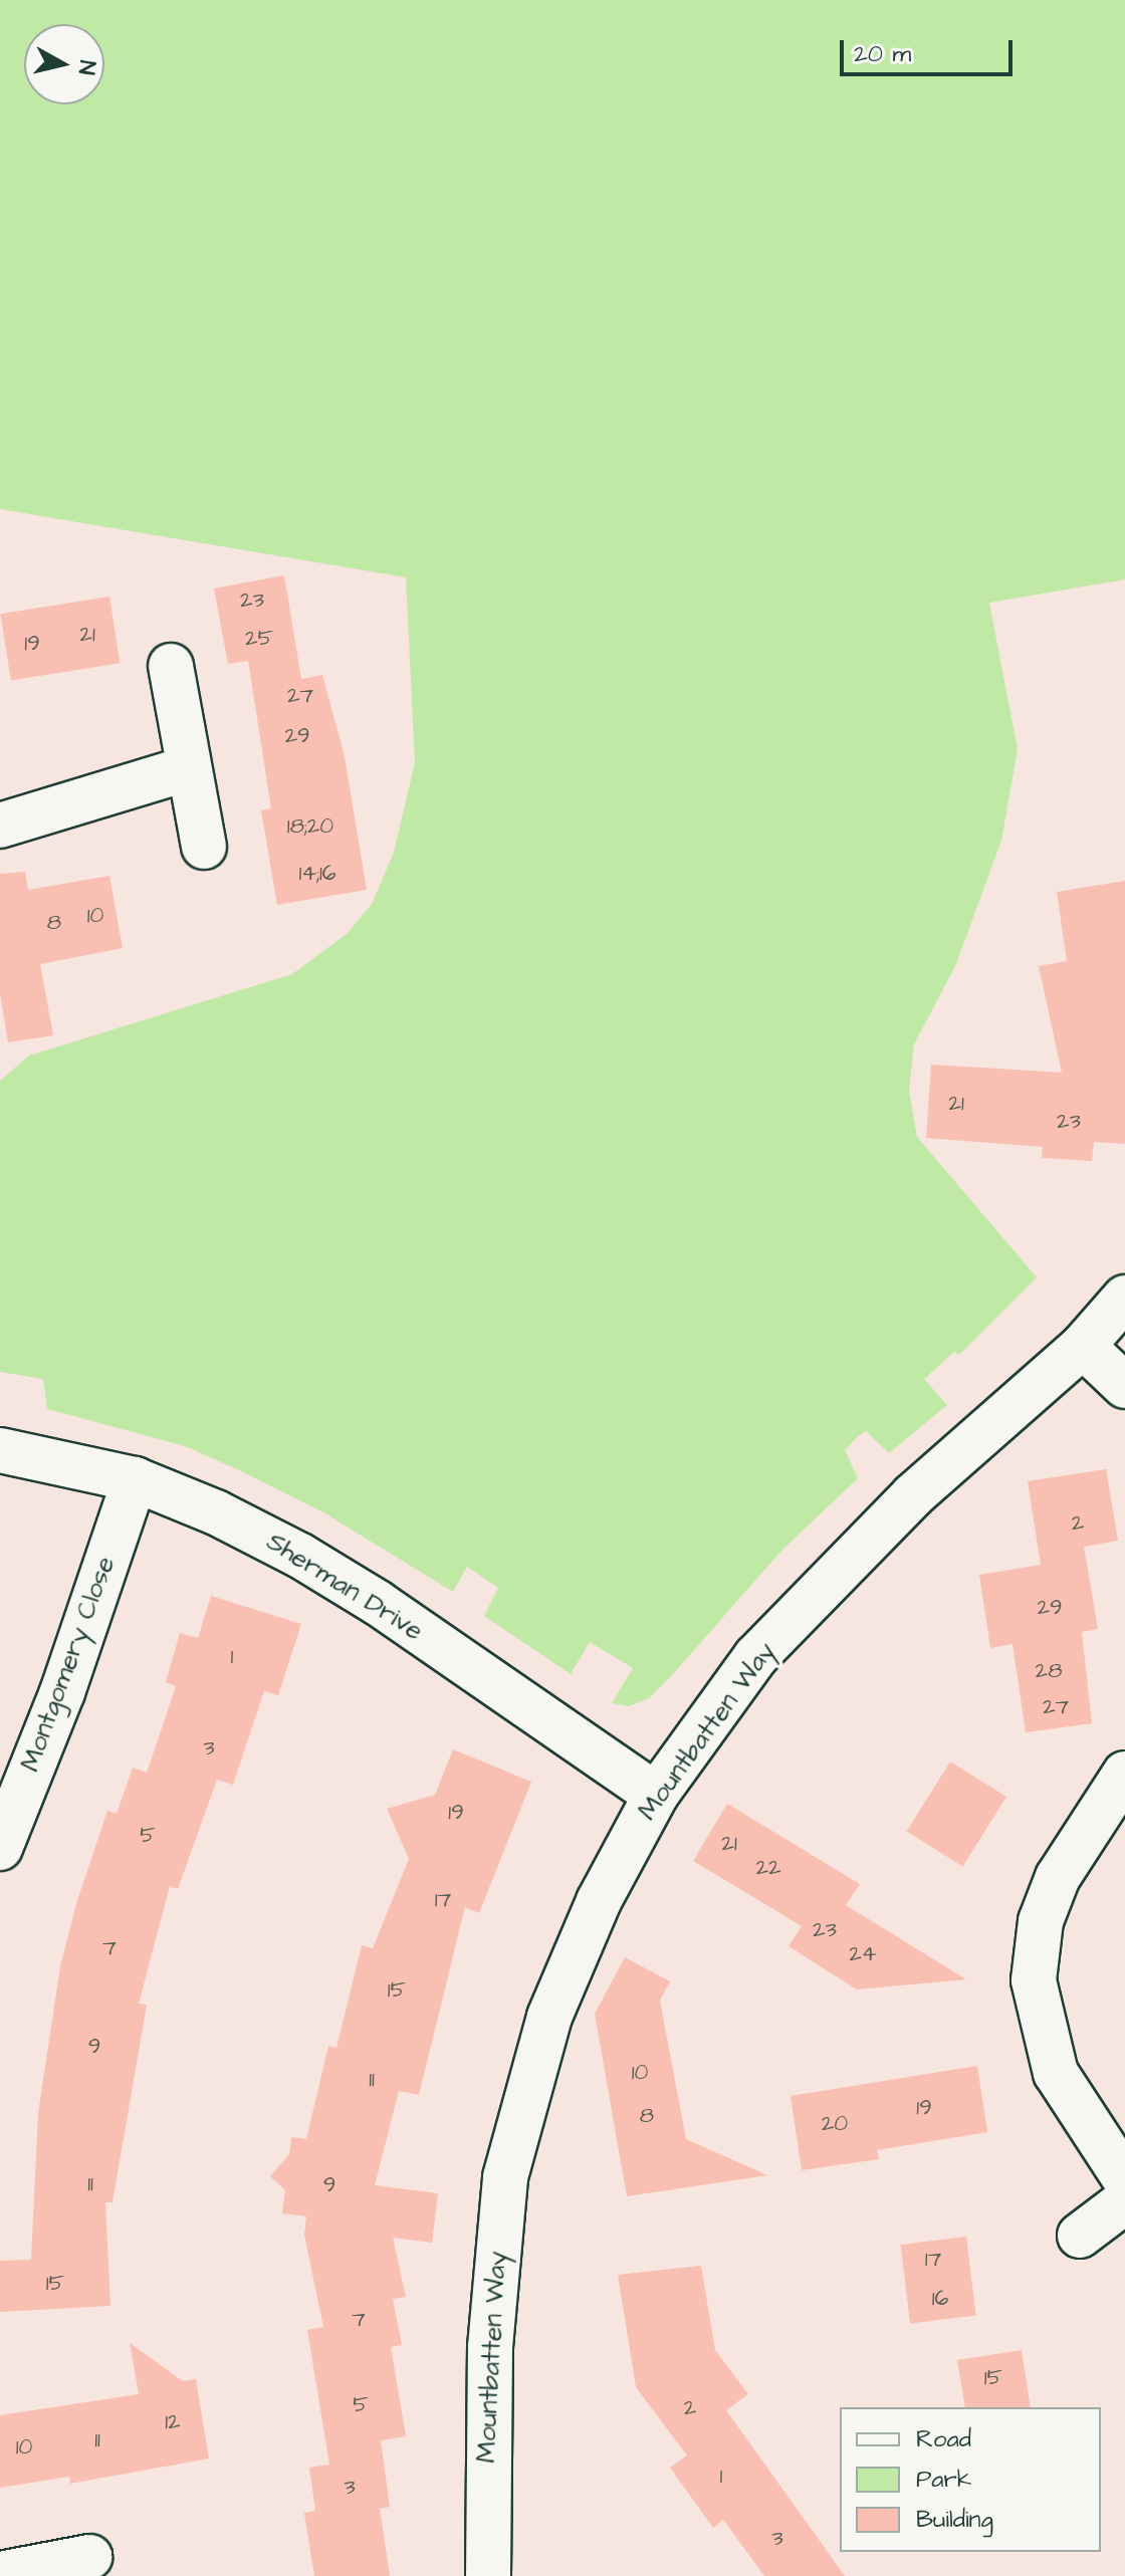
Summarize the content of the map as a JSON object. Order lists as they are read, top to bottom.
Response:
{
  "streets": {
    "street": ["Sherman Drive", "Montgomery Close", "Mountbatten Way"]
  },
  "crossings": [
    ["Sherman Drive", "Montgomery Close"],
    ["Sherman Drive", "Mountbatten Way"]
  ],
  "house_numbers": [
    "23",
    "21",
    "25",
    "19",
    "27",
    "29",
    "18;20",
    "14;16",
    "10",
    "8",
    "21",
    "23",
    "2",
    "29",
    "1",
    "28",
    "27",
    "3",
    "19",
    "5",
    "21",
    "22",
    "17",
    "23",
    "7",
    "24",
    "15",
    "9",
    "10",
    "11",
    "19",
    "8",
    "20",
    "11",
    "9",
    "17",
    "15",
    "16",
    "7",
    "15",
    "5",
    "2",
    "12",
    "11",
    "10",
    "1",
    "3",
    "3"
  ],
  "legend": ["Road", "Park", "Building"],
  "scale_bar": "20 m",
  "north": "right"
}
